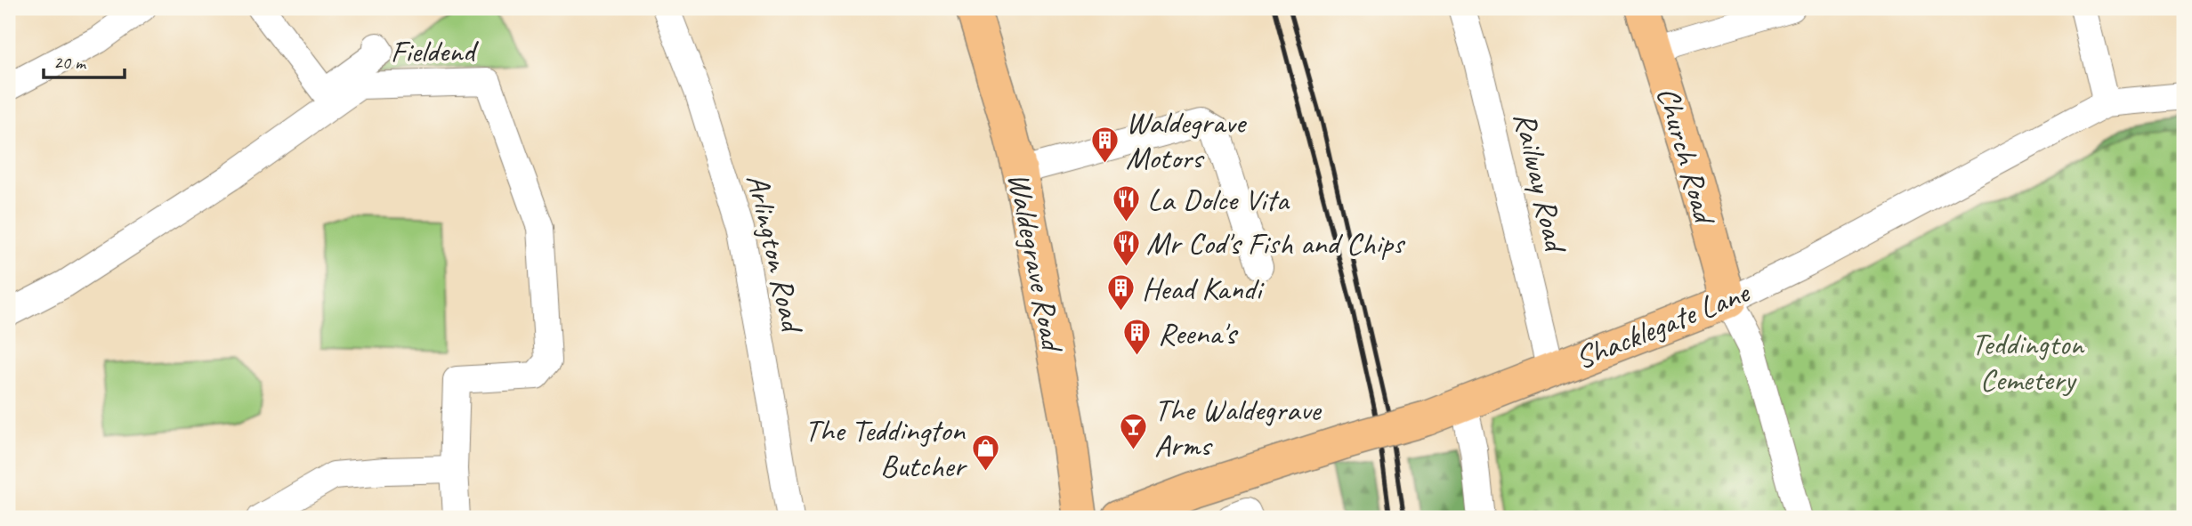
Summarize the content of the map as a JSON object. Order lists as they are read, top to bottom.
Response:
{
  "streets": {
    "main road": ["Church Road", "Waldegrave Road", "Shacklegate Lane"],
    "street": ["Fieldend", "Railway Road", "Arlington Road"]
  },
  "crossings": [
    ["Church Road", "Shacklegate Lane"],
    ["Railway Road", "Shacklegate Lane"]
  ],
  "parks": ["Teddington Cemetery"],
  "places": {
    "building": ["Waldegrave Motors", "Head Kandi", "Reena's"],
    "restaurant": ["La Dolce Vita", "Mr Cod's Fish and Chips"],
    "bar": ["The Waldegrave Arms"],
    "shop": ["The Teddington Butcher"]
  },
  "scale_bar": "20 m"
}
